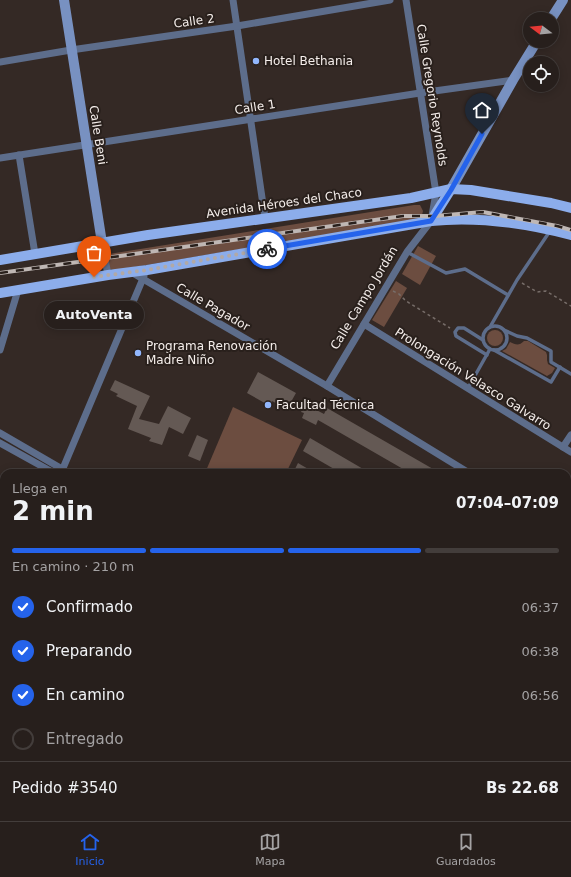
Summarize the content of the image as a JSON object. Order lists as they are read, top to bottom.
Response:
{
  "streets": {
    "main road": ["Avenida Héroes del Chaco", "Calle Campo Jordán"],
    "street": [
      "Calle 2",
      "Calle Gregorio Reynolds",
      "Calle 1",
      "Calle Beni",
      "Calle Pagador",
      "Prolongación Velasco Galvarro"
    ]
  },
  "crossings": [
    ["Calle 2", "Calle Beni"],
    ["Calle Gregorio Reynolds", "Calle 1"],
    ["Calle Gregorio Reynolds", "Avenida Héroes del Chaco"],
    ["Calle Gregorio Reynolds", "Calle Campo Jordán"],
    ["Calle 1", "Calle Beni"],
    ["Calle 1", "Calle Campo Jordán"],
    ["Calle Beni", "Avenida Héroes del Chaco"],
    ["Avenida Héroes del Chaco", "Calle Campo Jordán"],
    ["Calle Campo Jordán", "Calle Pagador"],
    ["Calle Campo Jordán", "Prolongación Velasco Galvarro"]
  ],
  "places": [
    "Hotel Bethania",
    "AutoVenta",
    "Programa Renovación Madre Niño",
    "Facultad Técnica"
  ],
  "north": "left",
  "page": {
    "bubble": "AutoVenta",
    "heading": ["2 min", "Llega en", "07:04–07:09"],
    "panel": ["Pedido #3540", "Bs 22.68"],
    "bar": "En camino · 210 m",
    "list": [
      ["Confirmado", "06:37"],
      ["Preparando", "06:38"],
      ["En camino", "06:56"],
      "Entregado"
    ],
    "tabs": ["Inicio", "Mapa", "Guardados"]
  }
}
